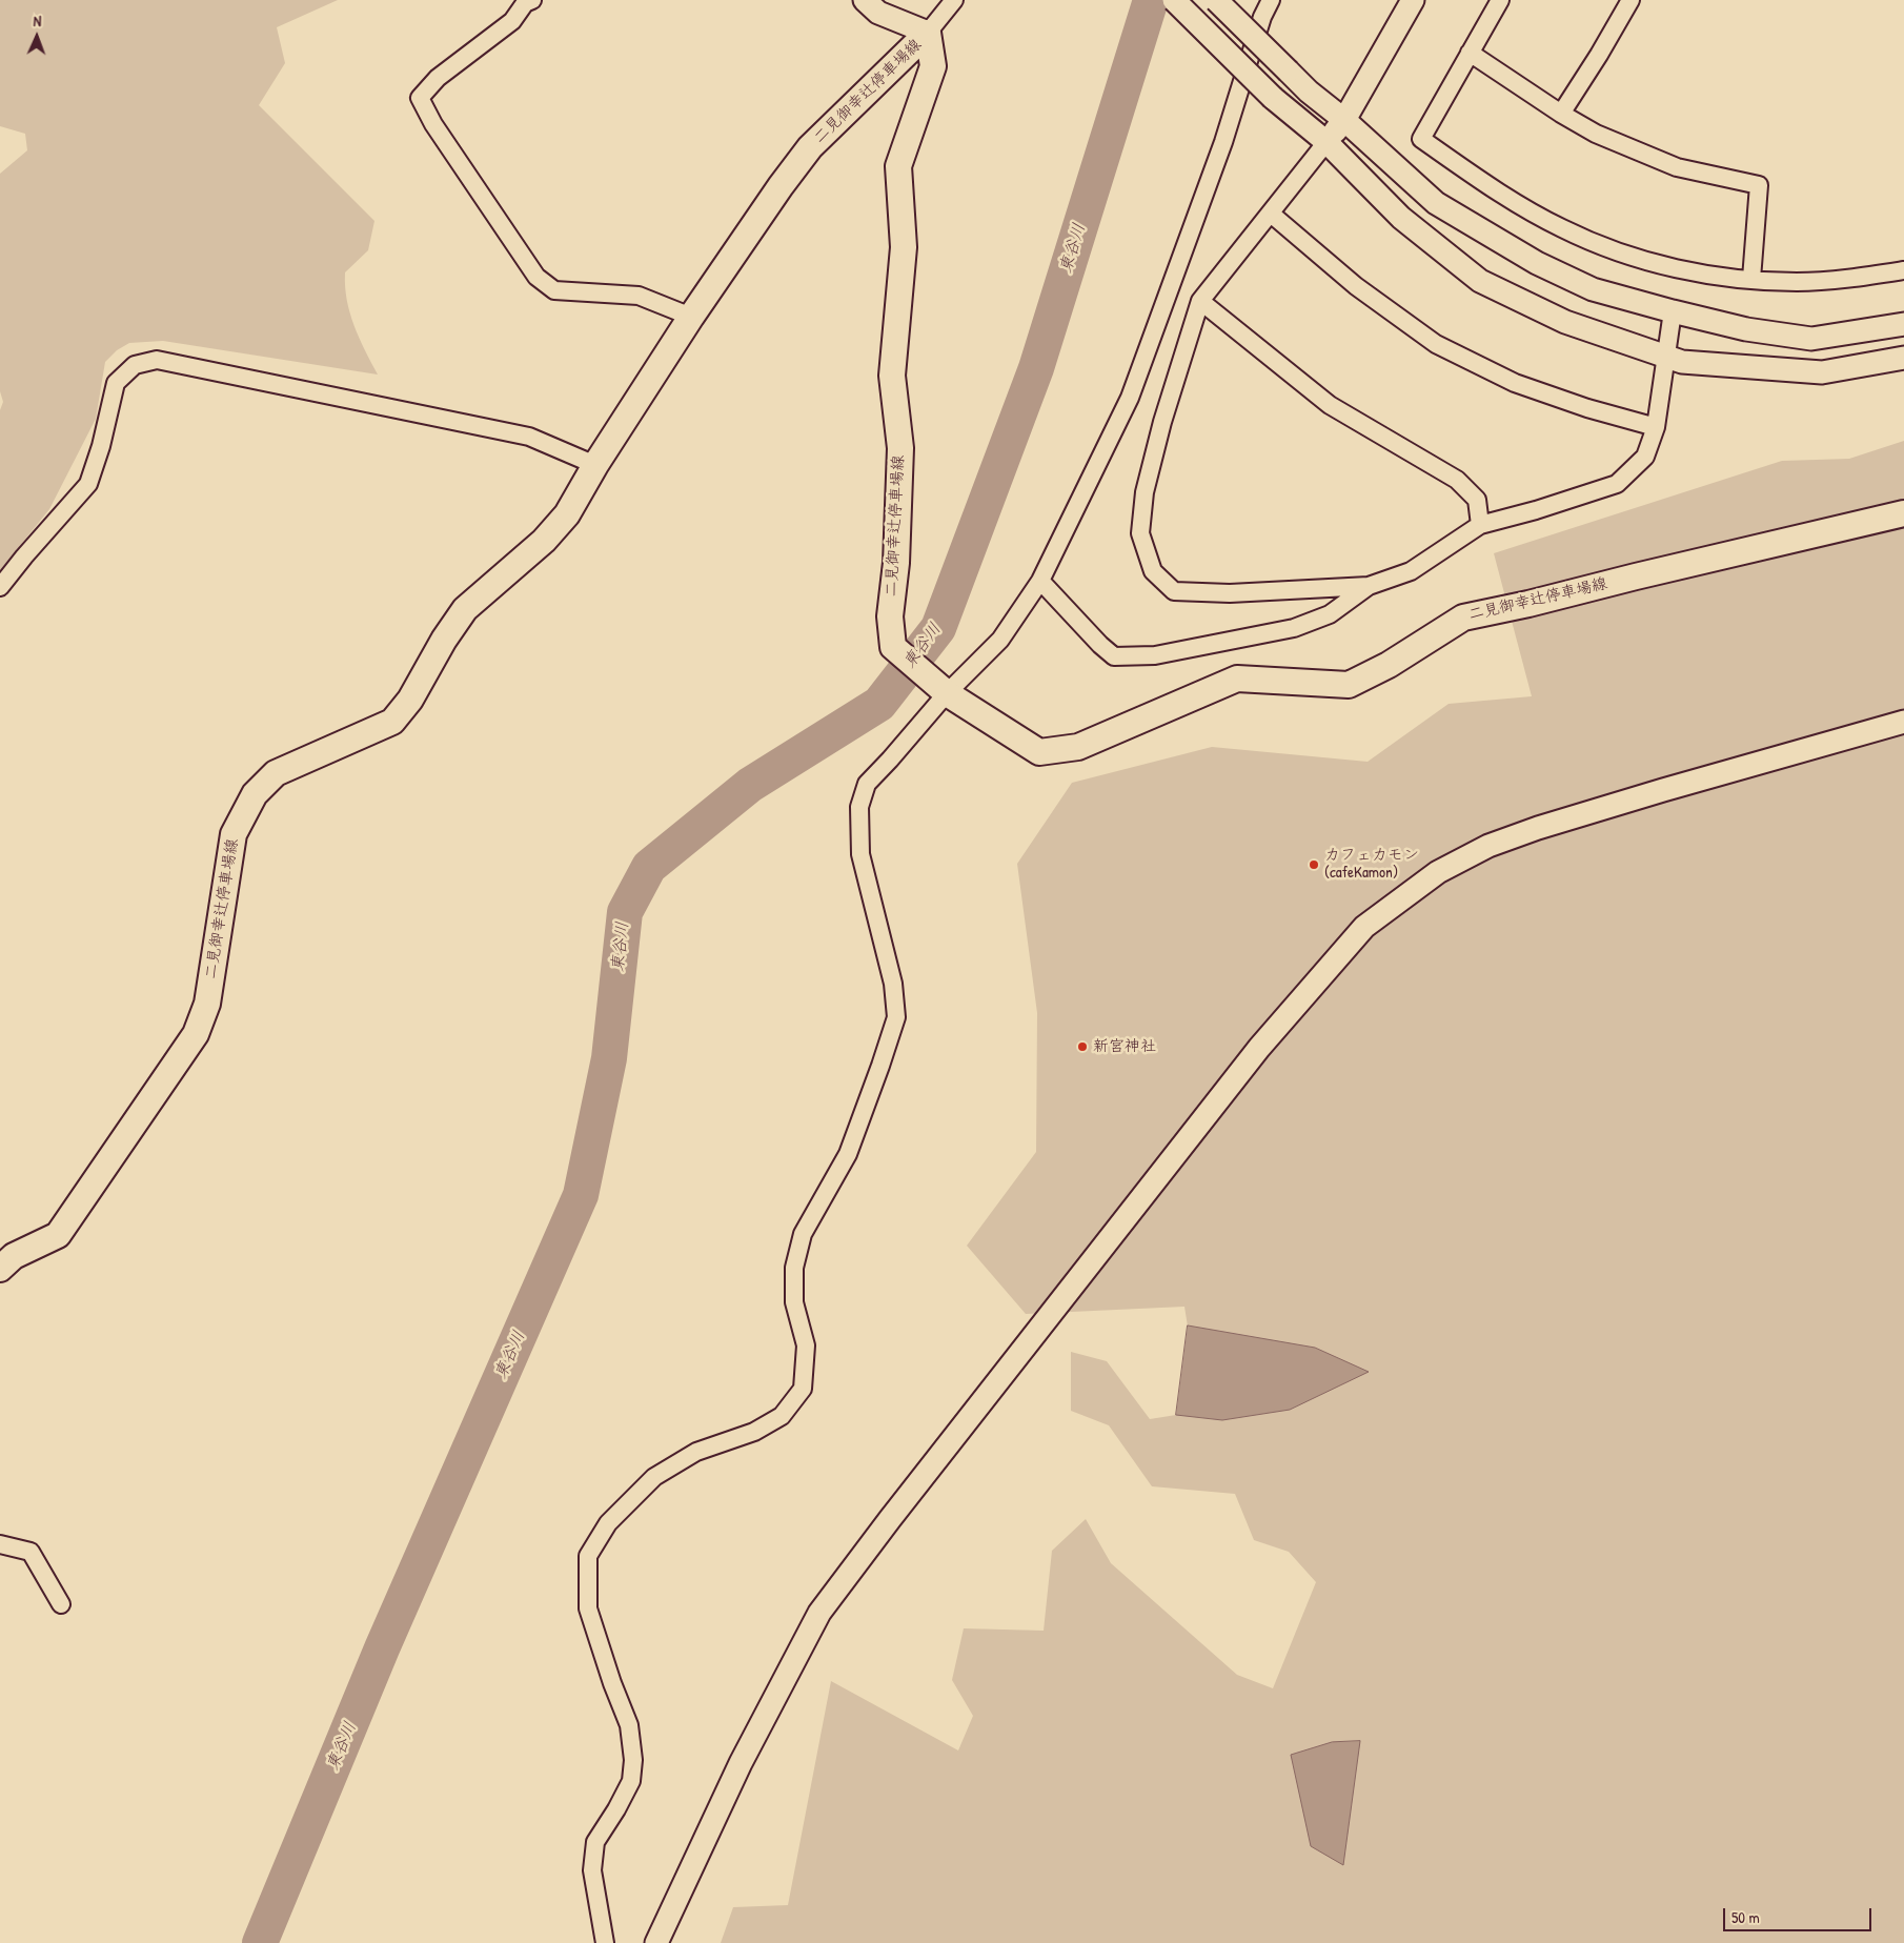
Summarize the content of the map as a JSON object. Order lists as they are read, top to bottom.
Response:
{
  "streets": {
    "main road": ["二見御幸辻停車場線"]
  },
  "water": ["東谷川"],
  "places": ["カフェカモン (cafeKamon)", "新宮神社"],
  "scale_bar": "50 m",
  "north": "top"
}
